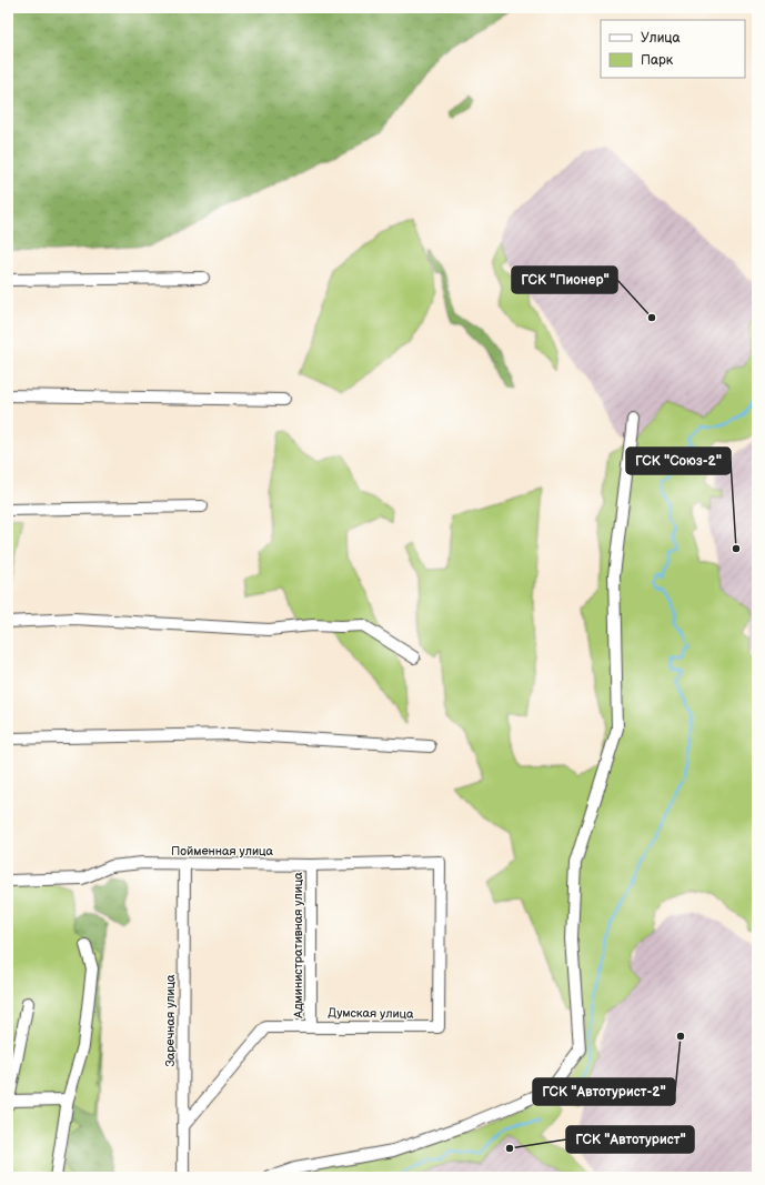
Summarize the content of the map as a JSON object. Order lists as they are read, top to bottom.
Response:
{
  "streets": {
    "street": [
      "Пойменная улица",
      "Административная улица",
      "Думская улица",
      "Заречная улица"
    ]
  },
  "crossings": [
    ["Пойменная улица", "Административная улица"],
    ["Пойменная улица", "Думская улица"],
    ["Пойменная улица", "Заречная улица"],
    ["Административная улица", "Думская улица"],
    ["Думская улица", "Заречная улица"]
  ],
  "places": [
    "ГСК \"Пионер\"",
    "ГСК \"Союз-2\"",
    "ГСК \"Автотурист-2\"",
    "ГСК \"Автотурист\""
  ],
  "legend": ["Улица", "Парк"]
}
